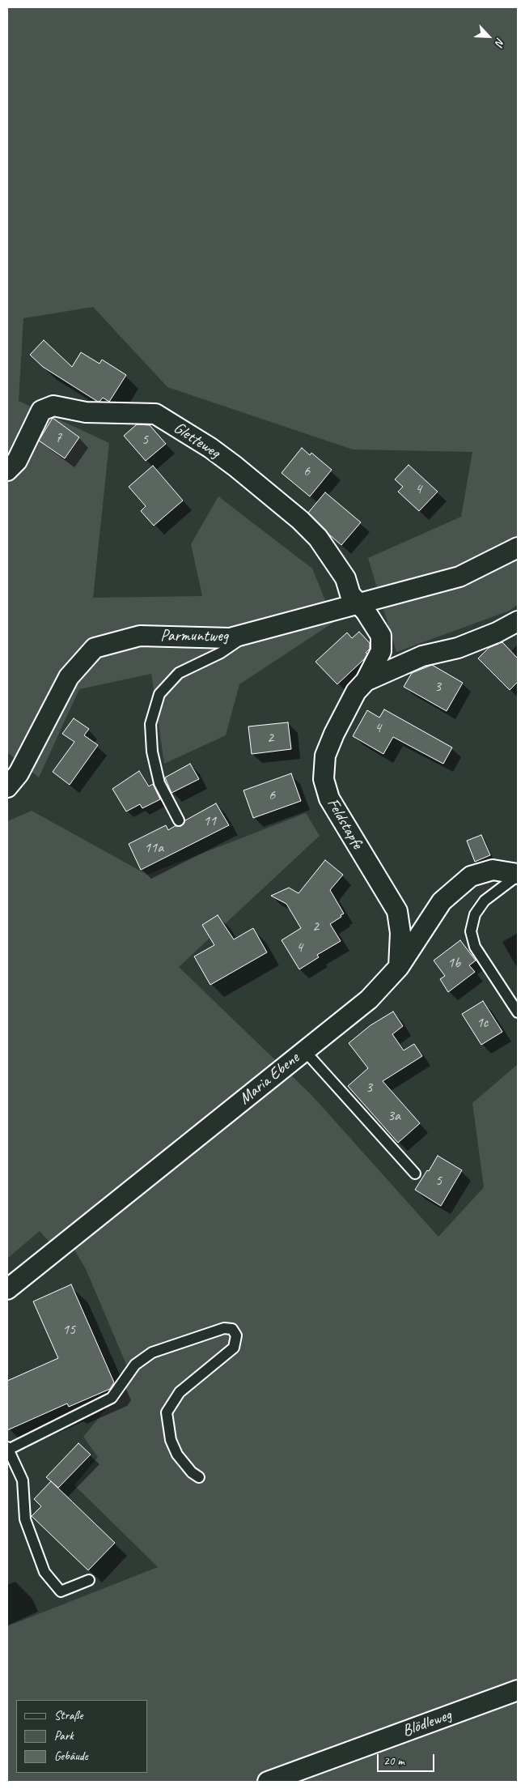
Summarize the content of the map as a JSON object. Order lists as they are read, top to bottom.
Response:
{
  "streets": {
    "street": [
      "Gletteweg",
      "Parmuntweg",
      "Feldstapfe",
      "Maria Ebene",
      "Blödleweg"
    ]
  },
  "crossings": [
    ["Gletteweg", "Parmuntweg"],
    ["Gletteweg", "Feldstapfe"],
    ["Parmuntweg", "Feldstapfe"],
    ["Feldstapfe", "Maria Ebene"]
  ],
  "house_numbers": [
    "7",
    "5",
    "6",
    "4",
    "3",
    "4",
    "2",
    "6",
    "11",
    "11a",
    "2",
    "4",
    "1b",
    "1c",
    "3",
    "3a",
    "5",
    "15"
  ],
  "legend": ["Straße", "Park", "Gebäude"],
  "scale_bar": "20 m",
  "north": "bottom right"
}
